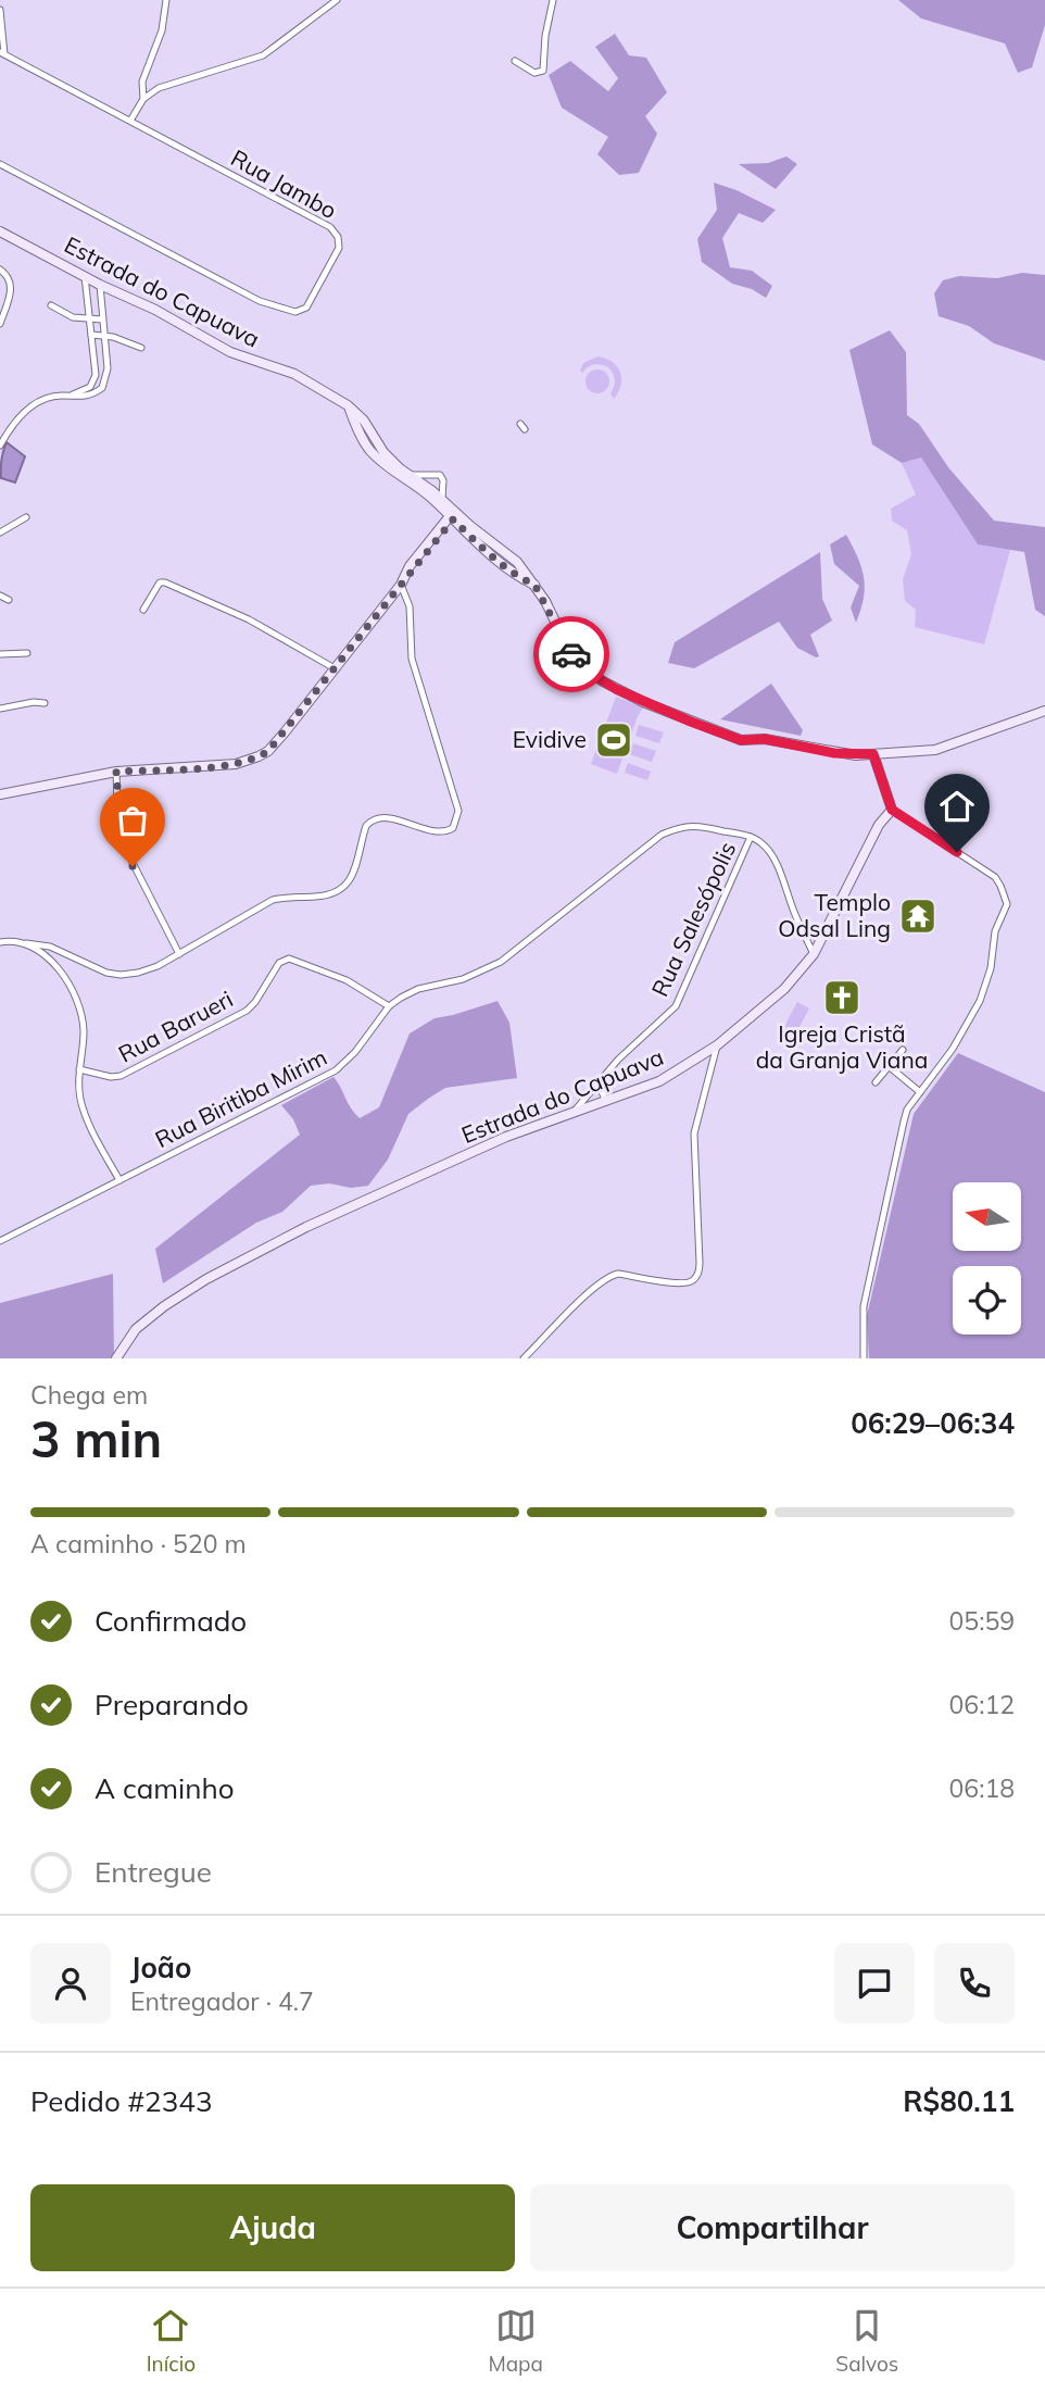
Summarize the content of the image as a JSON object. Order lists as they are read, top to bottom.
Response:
{
  "streets": {
    "street": [
      "Rua Jambo",
      "Estrada do Capuava",
      "Rua Salesópolis",
      "Rua Barueri",
      "Rua Biritiba Mirim"
    ]
  },
  "crossings": [
    ["Estrada do Capuava", "Rua Salesópolis"],
    ["Rua Salesópolis", "Rua Biritiba Mirim"],
    ["Rua Barueri", "Rua Biritiba Mirim"]
  ],
  "places": {
    "sports": ["Evidive"],
    "temple": ["Templo Odsal Ling"],
    "church": ["Igreja Cristã da Granja Viana"]
  },
  "north": "left",
  "page": {
    "heading": ["3 min", "Chega em", "06:29–06:34"],
    "panel": [
      "João",
      "Entregador · 4.7",
      "Pedido #2343",
      "R$80.11"
    ],
    "bar": "A caminho · 520 m",
    "list": [
      ["Confirmado", "05:59"],
      ["Preparando", "06:12"],
      ["A caminho", "06:18"],
      "Entregue"
    ],
    "buttons": ["Ajuda", "Compartilhar"],
    "tabs": ["Início", "Mapa", "Salvos"]
  }
}
